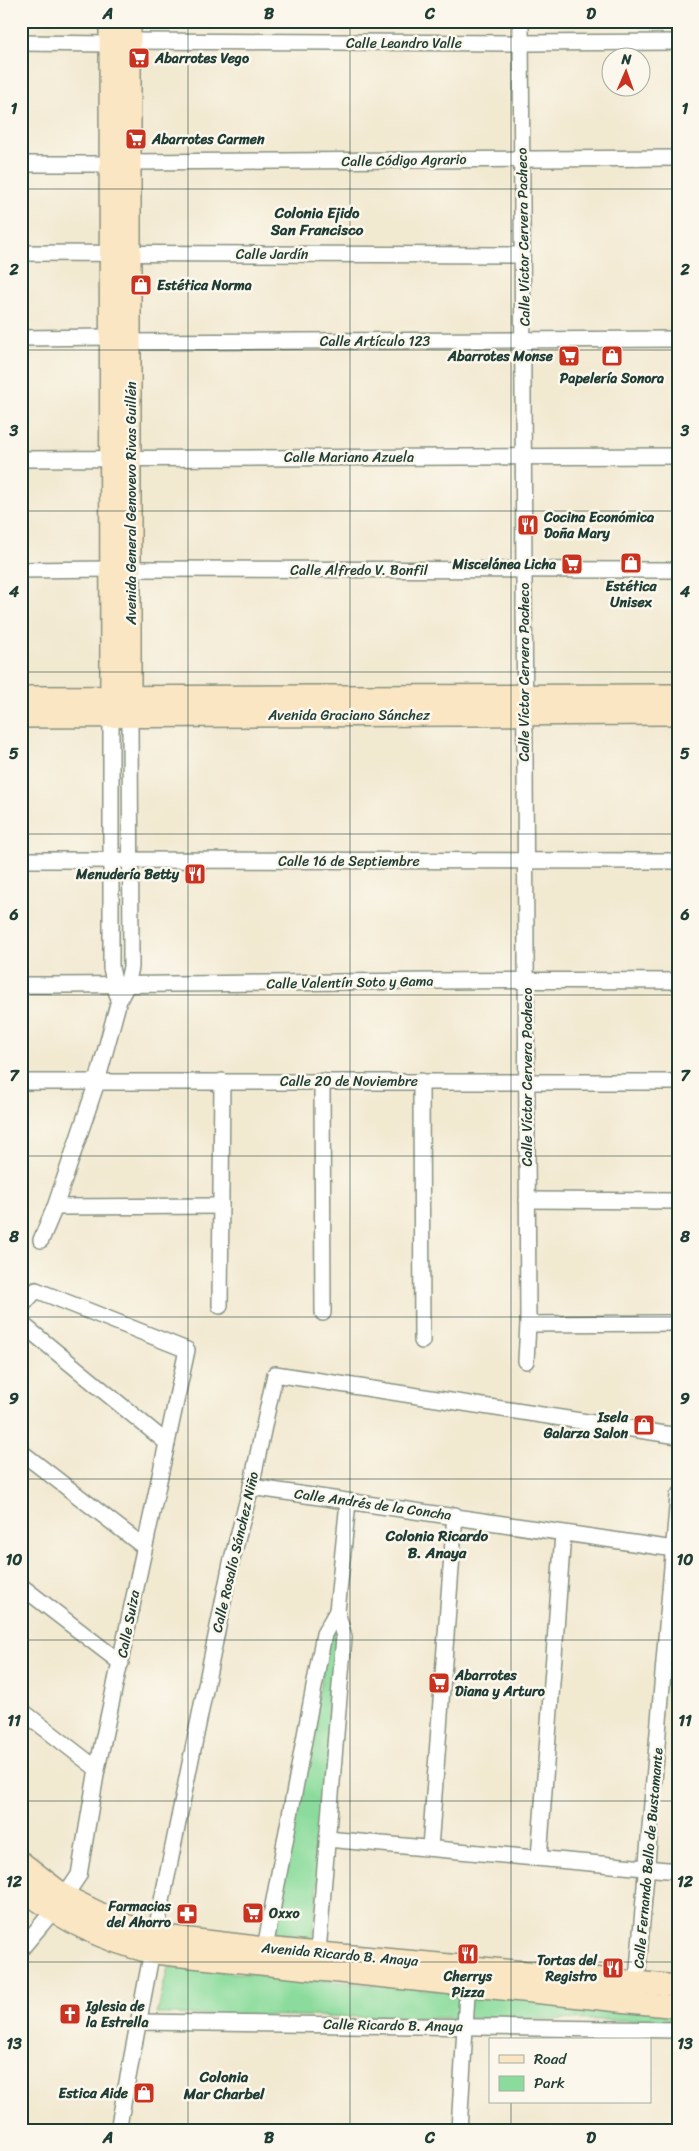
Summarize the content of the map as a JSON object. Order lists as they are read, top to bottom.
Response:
{
  "streets": {
    "street": [
      "Calle Leandro Valle",
      "Calle Código Agrario",
      "Calle Víctor Cervera Pacheco",
      "Calle Jardín",
      "Calle Artículo 123",
      "Calle Mariano Azuela",
      "Avenida General Genovevo Rivas Guillén",
      "Calle Alfredo V. Bonfil",
      "Avenida Graciano Sánchez",
      "Calle 16 de Septiembre",
      "Calle Valentín Soto y Gama",
      "Calle 20 de Noviembre",
      "Calle Andrés de la Concha",
      "Calle Rosalío Sánchez Niño",
      "Calle Suiza",
      "Calle Fernando Bello de Bustamante",
      "Avenida Ricardo B. Anaya",
      "Calle Ricardo B. Anaya"
    ]
  },
  "crossings": [
    ["Calle Leandro Valle", "Calle Víctor Cervera Pacheco"],
    ["Calle Leandro Valle", "Avenida General Genovevo Rivas Guillén"],
    ["Calle Código Agrario", "Calle Víctor Cervera Pacheco"],
    ["Calle Código Agrario", "Avenida General Genovevo Rivas Guillén"],
    ["Calle Víctor Cervera Pacheco", "Calle Jardín"],
    ["Calle Víctor Cervera Pacheco", "Calle Artículo 123"],
    ["Calle Víctor Cervera Pacheco", "Calle Mariano Azuela"],
    ["Calle Víctor Cervera Pacheco", "Calle Alfredo V. Bonfil"],
    ["Calle Víctor Cervera Pacheco", "Avenida Graciano Sánchez"],
    ["Calle Víctor Cervera Pacheco", "Calle 16 de Septiembre"],
    ["Calle Víctor Cervera Pacheco", "Calle Valentín Soto y Gama"],
    ["Calle Víctor Cervera Pacheco", "Calle 20 de Noviembre"],
    ["Calle Jardín", "Avenida General Genovevo Rivas Guillén"],
    ["Calle Artículo 123", "Avenida General Genovevo Rivas Guillén"],
    ["Calle Mariano Azuela", "Avenida General Genovevo Rivas Guillén"],
    ["Avenida General Genovevo Rivas Guillén", "Calle Alfredo V. Bonfil"],
    ["Avenida General Genovevo Rivas Guillén", "Avenida Graciano Sánchez"],
    ["Avenida General Genovevo Rivas Guillén", "Calle 16 de Septiembre"],
    ["Avenida General Genovevo Rivas Guillén", "Calle Valentín Soto y Gama"],
    ["Calle Andrés de la Concha", "Calle Rosalío Sánchez Niño"],
    ["Calle Andrés de la Concha", "Calle Fernando Bello de Bustamante"],
    ["Calle Rosalío Sánchez Niño", "Avenida Ricardo B. Anaya"],
    ["Calle Rosalío Sánchez Niño", "Calle Ricardo B. Anaya"],
    ["Calle Suiza", "Avenida Ricardo B. Anaya"],
    ["Calle Fernando Bello de Bustamante", "Avenida Ricardo B. Anaya"]
  ],
  "districts": ["Colonia Ejido San Francisco", "Colonia Ricardo B. Anaya", "Colonia Mar Charbel"],
  "places": {
    "supermarket": [
      "Abarrotes Vego",
      "Abarrotes Carmen",
      "Abarrotes Monse",
      "Miscelánea Licha",
      "Abarrotes Diana y Arturo",
      "Oxxo"
    ],
    "shop": [
      "Estética Norma",
      "Papelería Sonora",
      "Estética Unisex",
      "Isela Galarza Salon",
      "Estica Aide"
    ],
    "restaurant": [
      "Cocina Económica Doña Mary",
      "Menudería Betty",
      "Cherrys Pizza",
      "Tortas del Registro"
    ],
    "pharmacy": ["Farmacias del Ahorro"],
    "church": ["Iglesia de la Estrella"]
  },
  "legend": ["Road", "Park"],
  "north": "top",
  "grid": {
    "columns": [
      "A",
      "B",
      "C",
      "D"
    ],
    "rows": [
      "1",
      "2",
      "3",
      "4",
      "5",
      "6",
      "7",
      "8",
      "9",
      "10",
      "11",
      "12",
      "13"
    ]
  }
}
